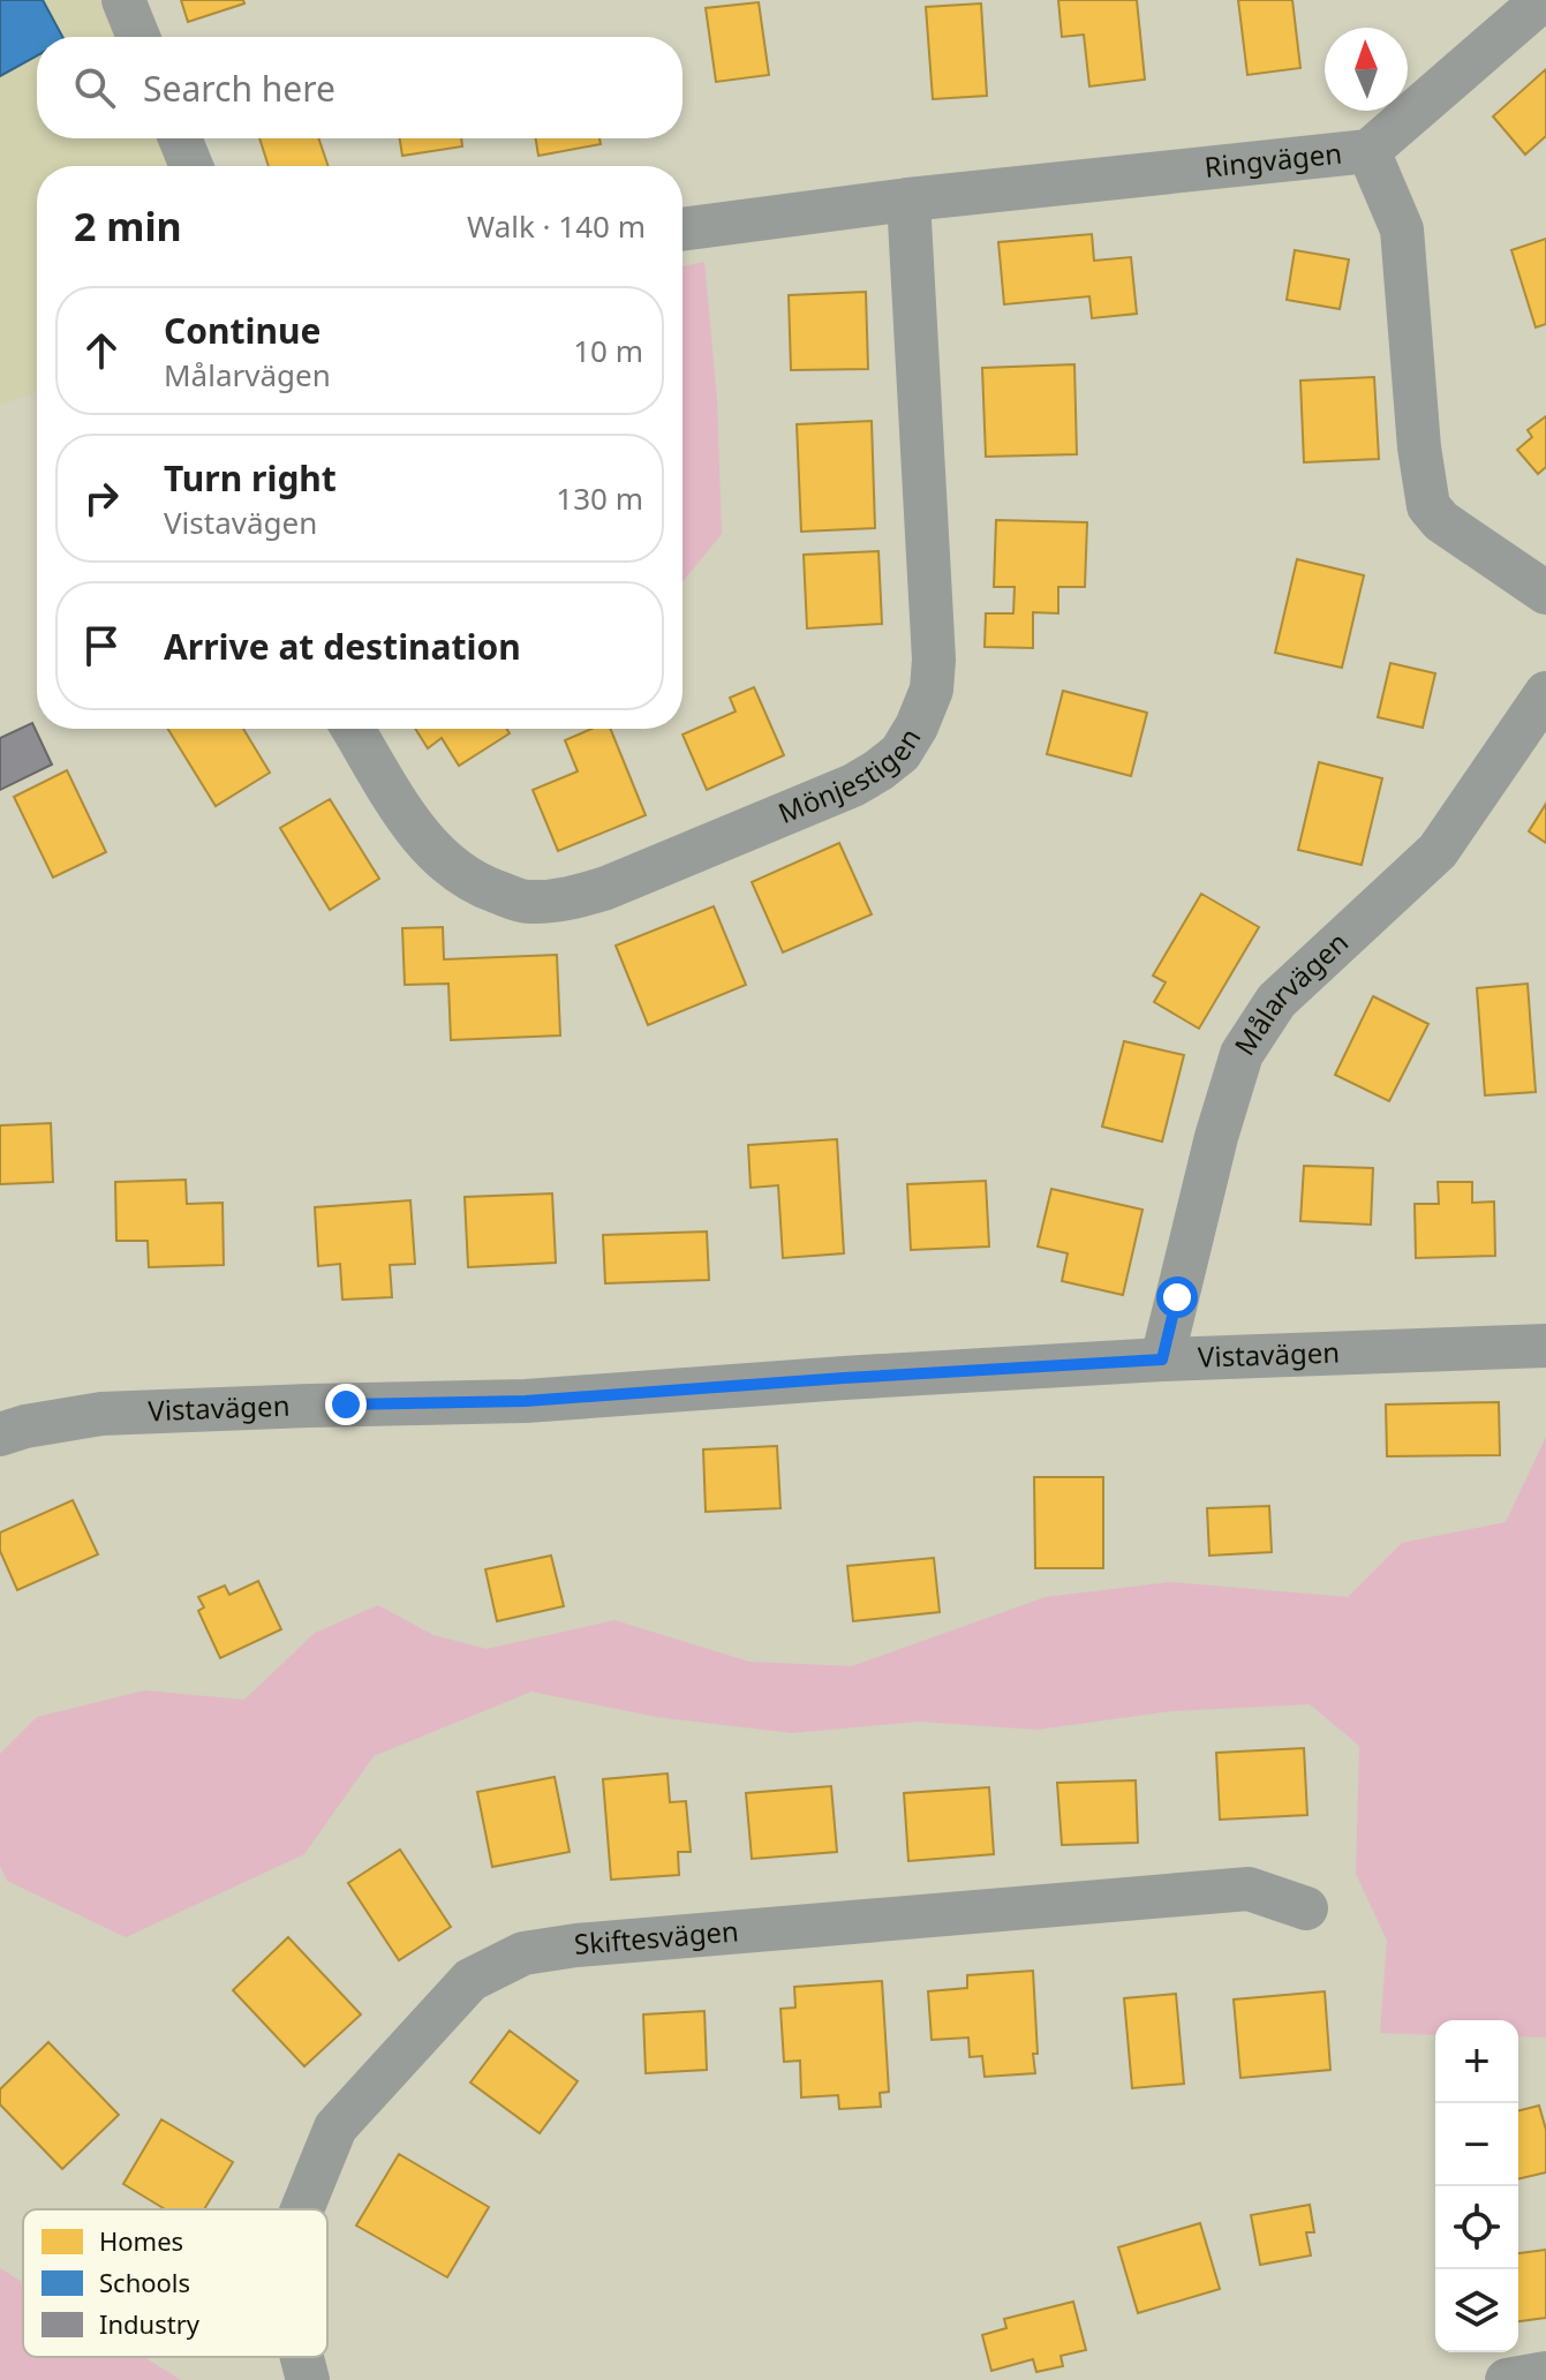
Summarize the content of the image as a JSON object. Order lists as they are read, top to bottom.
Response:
{
  "streets": {
    "street": [
      "Ringvägen",
      "Mönjestigen",
      "Målarvägen",
      "Vistavägen",
      "Skiftesvägen"
    ]
  },
  "crossings": [
    ["Ringvägen", "Mönjestigen"],
    ["Målarvägen", "Vistavägen"]
  ],
  "legend": ["Homes", "Schools", "Industry"],
  "north": "top",
  "page": {
    "search": "Search here",
    "heading": ["2 min", "Walk · 140 m"],
    "list": [
      ["Continue", "Målarvägen", "10 m"],
      ["Turn right", "Vistavägen", "130 m"],
      "Arrive at destination"
    ],
    "map_buttons": ["+", "−"]
  }
}
